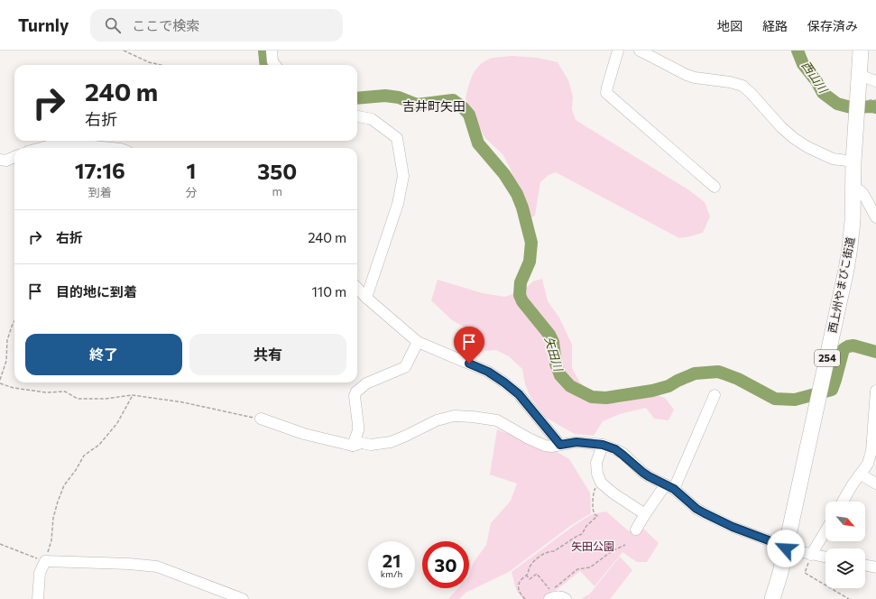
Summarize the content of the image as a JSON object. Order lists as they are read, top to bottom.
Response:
{
  "streets": {
    "highway": ["西上州やまびこ街道", "254"]
  },
  "districts": ["吉井町矢田"],
  "water": ["西山川", "矢田川"],
  "parks": ["矢田公園"],
  "north": "bottom right",
  "page": {
    "header": "Turnly",
    "search": "ここで検索",
    "nav": ["地図", "経路", "保存済み"],
    "turn": ["240 m", "右折"],
    "eta": [
      "17:16",
      "到着",
      "1",
      "分",
      "350",
      "m"
    ],
    "list": [
      {
        "name": "右折",
        "value": "240 m"
      },
      {
        "name": "目的地に到着",
        "value": "110 m"
      }
    ],
    "buttons": ["終了", "共有"],
    "speed": "21 km/h",
    "limit": "30"
  }
}
